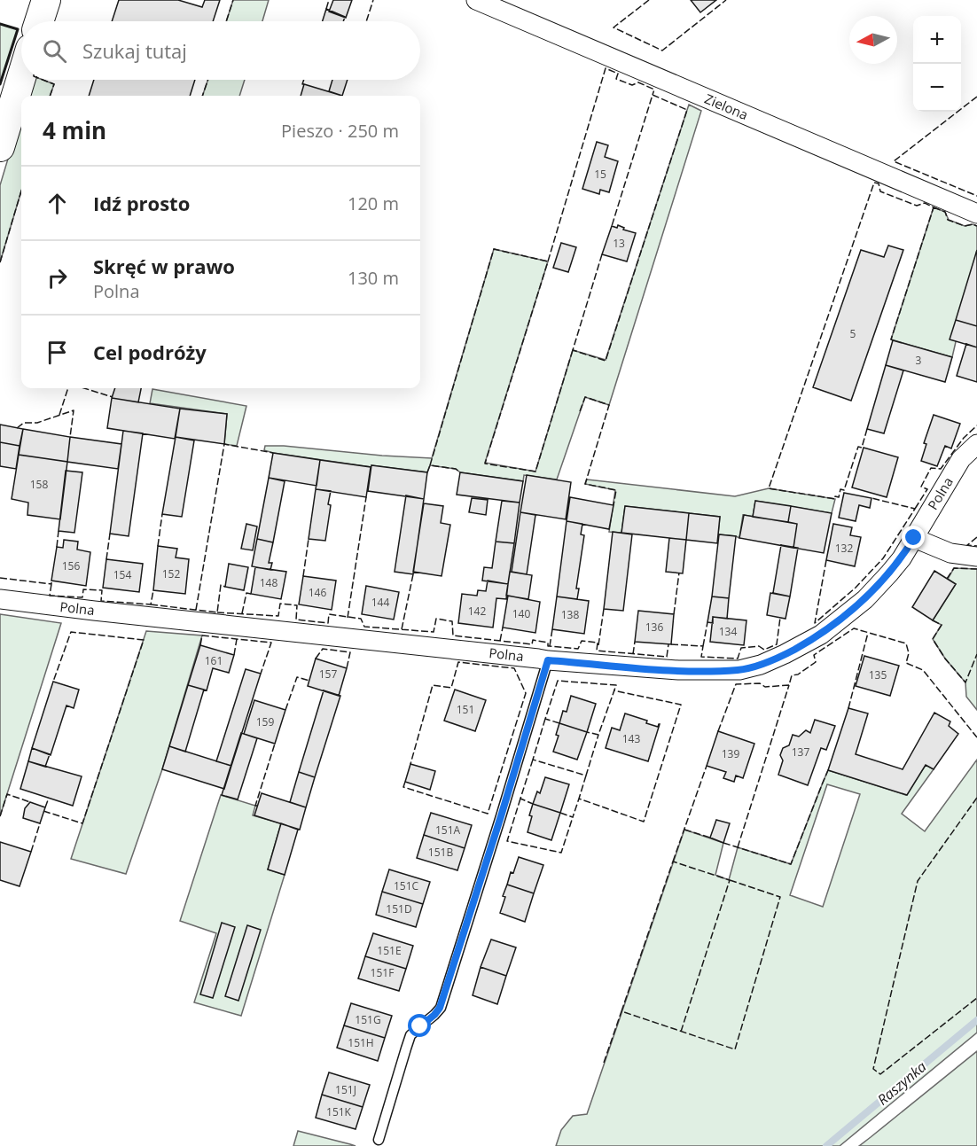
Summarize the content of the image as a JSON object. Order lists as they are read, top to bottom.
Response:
{
  "streets": {
    "street": ["Zielona", "Polna"]
  },
  "water": ["Raszynka"],
  "house_numbers": [
    "15",
    "13",
    "5",
    "3",
    "158",
    "132",
    "156",
    "152",
    "154",
    "148",
    "146",
    "144",
    "142",
    "140",
    "138",
    "136",
    "134",
    "161",
    "157",
    "135",
    "151",
    "159",
    "143",
    "137",
    "139",
    "151A",
    "151B",
    "151C",
    "151D",
    "151E",
    "151F",
    "151G",
    "151H",
    "151J",
    "151K"
  ],
  "north": "left",
  "page": {
    "map_buttons": ["+", "−"],
    "search": "Szukaj tutaj",
    "heading": ["4 min", "Pieszo · 250 m"],
    "list": [
      ["Idź prosto", "120 m"],
      ["Skręć w prawo", "Polna", "130 m"],
      "Cel podróży"
    ]
  }
}
